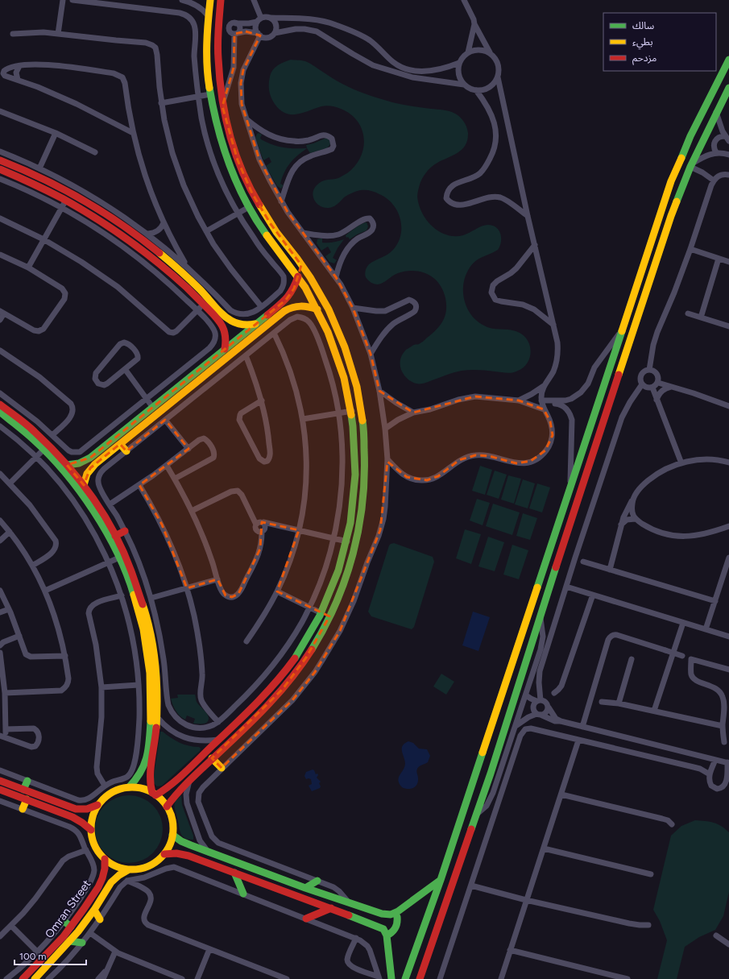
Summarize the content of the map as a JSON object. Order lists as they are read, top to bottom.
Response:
{
  "streets": {
    "street": ["Omran Street"]
  },
  "legend": ["سالك", "بطيء", "مزدحم"],
  "scale_bar": "100 m"
}
